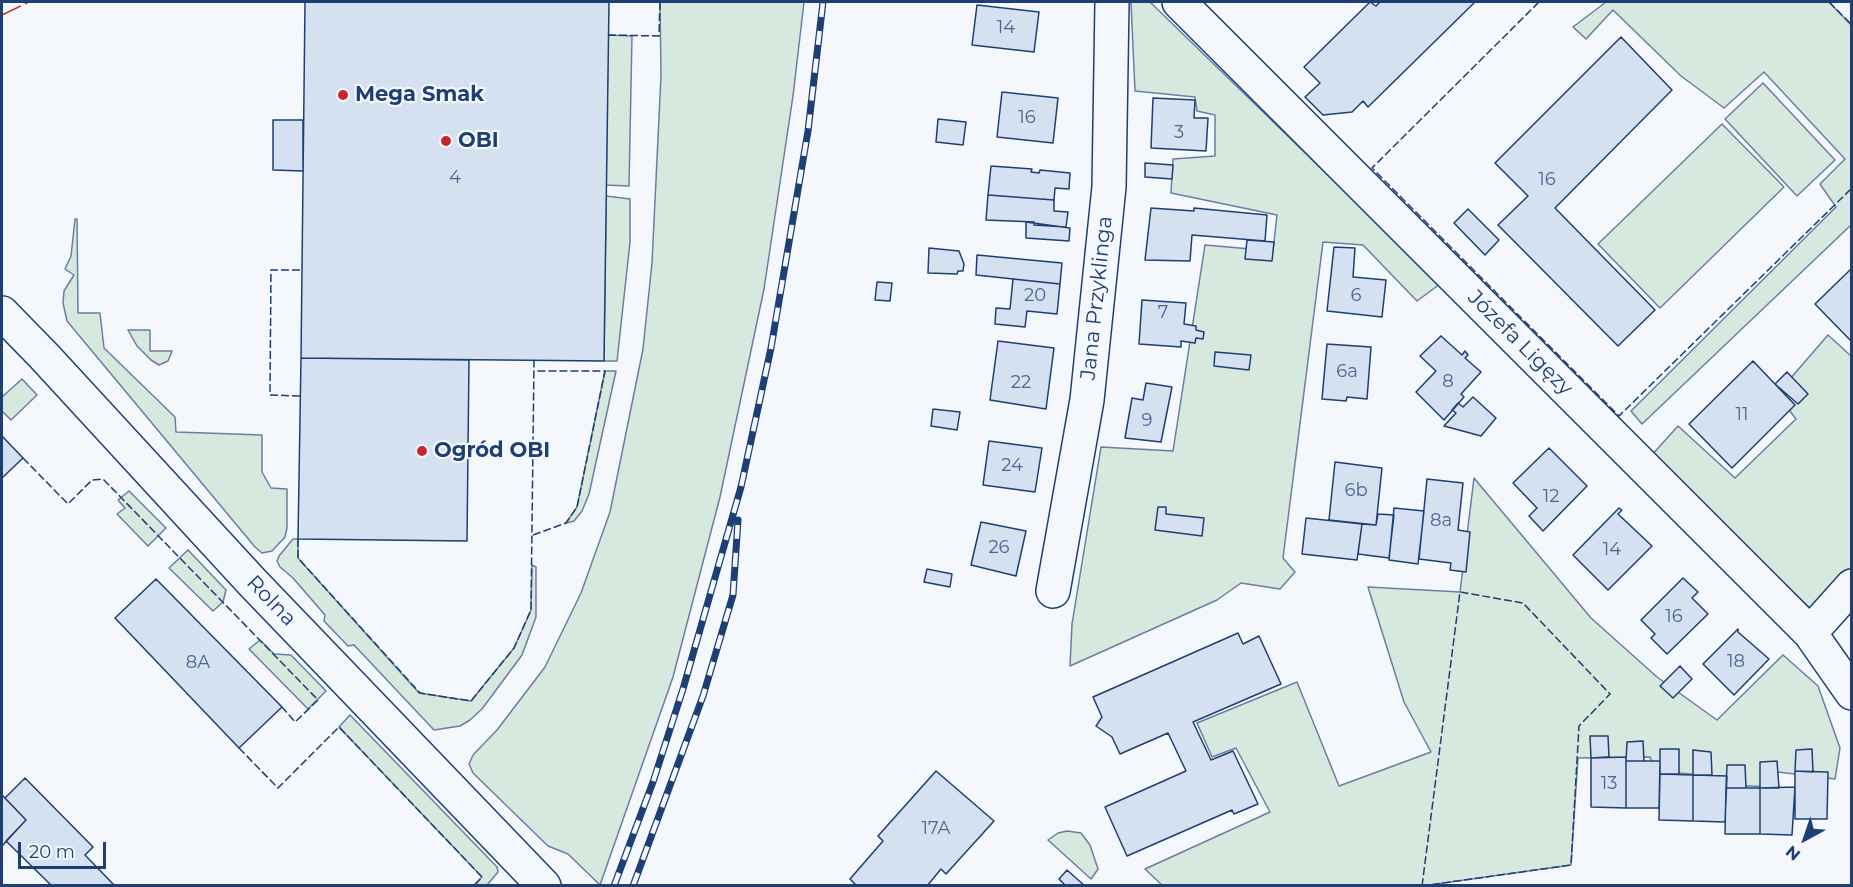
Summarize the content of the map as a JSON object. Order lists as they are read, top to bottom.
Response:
{
  "streets": {
    "street": ["Jana Przyklinga", "Józefa Ligęzy", "Rolna"]
  },
  "places": ["Mega Smak", "OBI", "Ogród OBI"],
  "house_numbers": [
    "14",
    "16",
    "3",
    "4",
    "16",
    "20",
    "6",
    "7",
    "6a",
    "8",
    "22",
    "11",
    "9",
    "24",
    "6b",
    "12",
    "8a",
    "26",
    "14",
    "16",
    "18",
    "8A",
    "13",
    "17A"
  ],
  "scale_bar": "20 m",
  "north": "bottom left"
}
